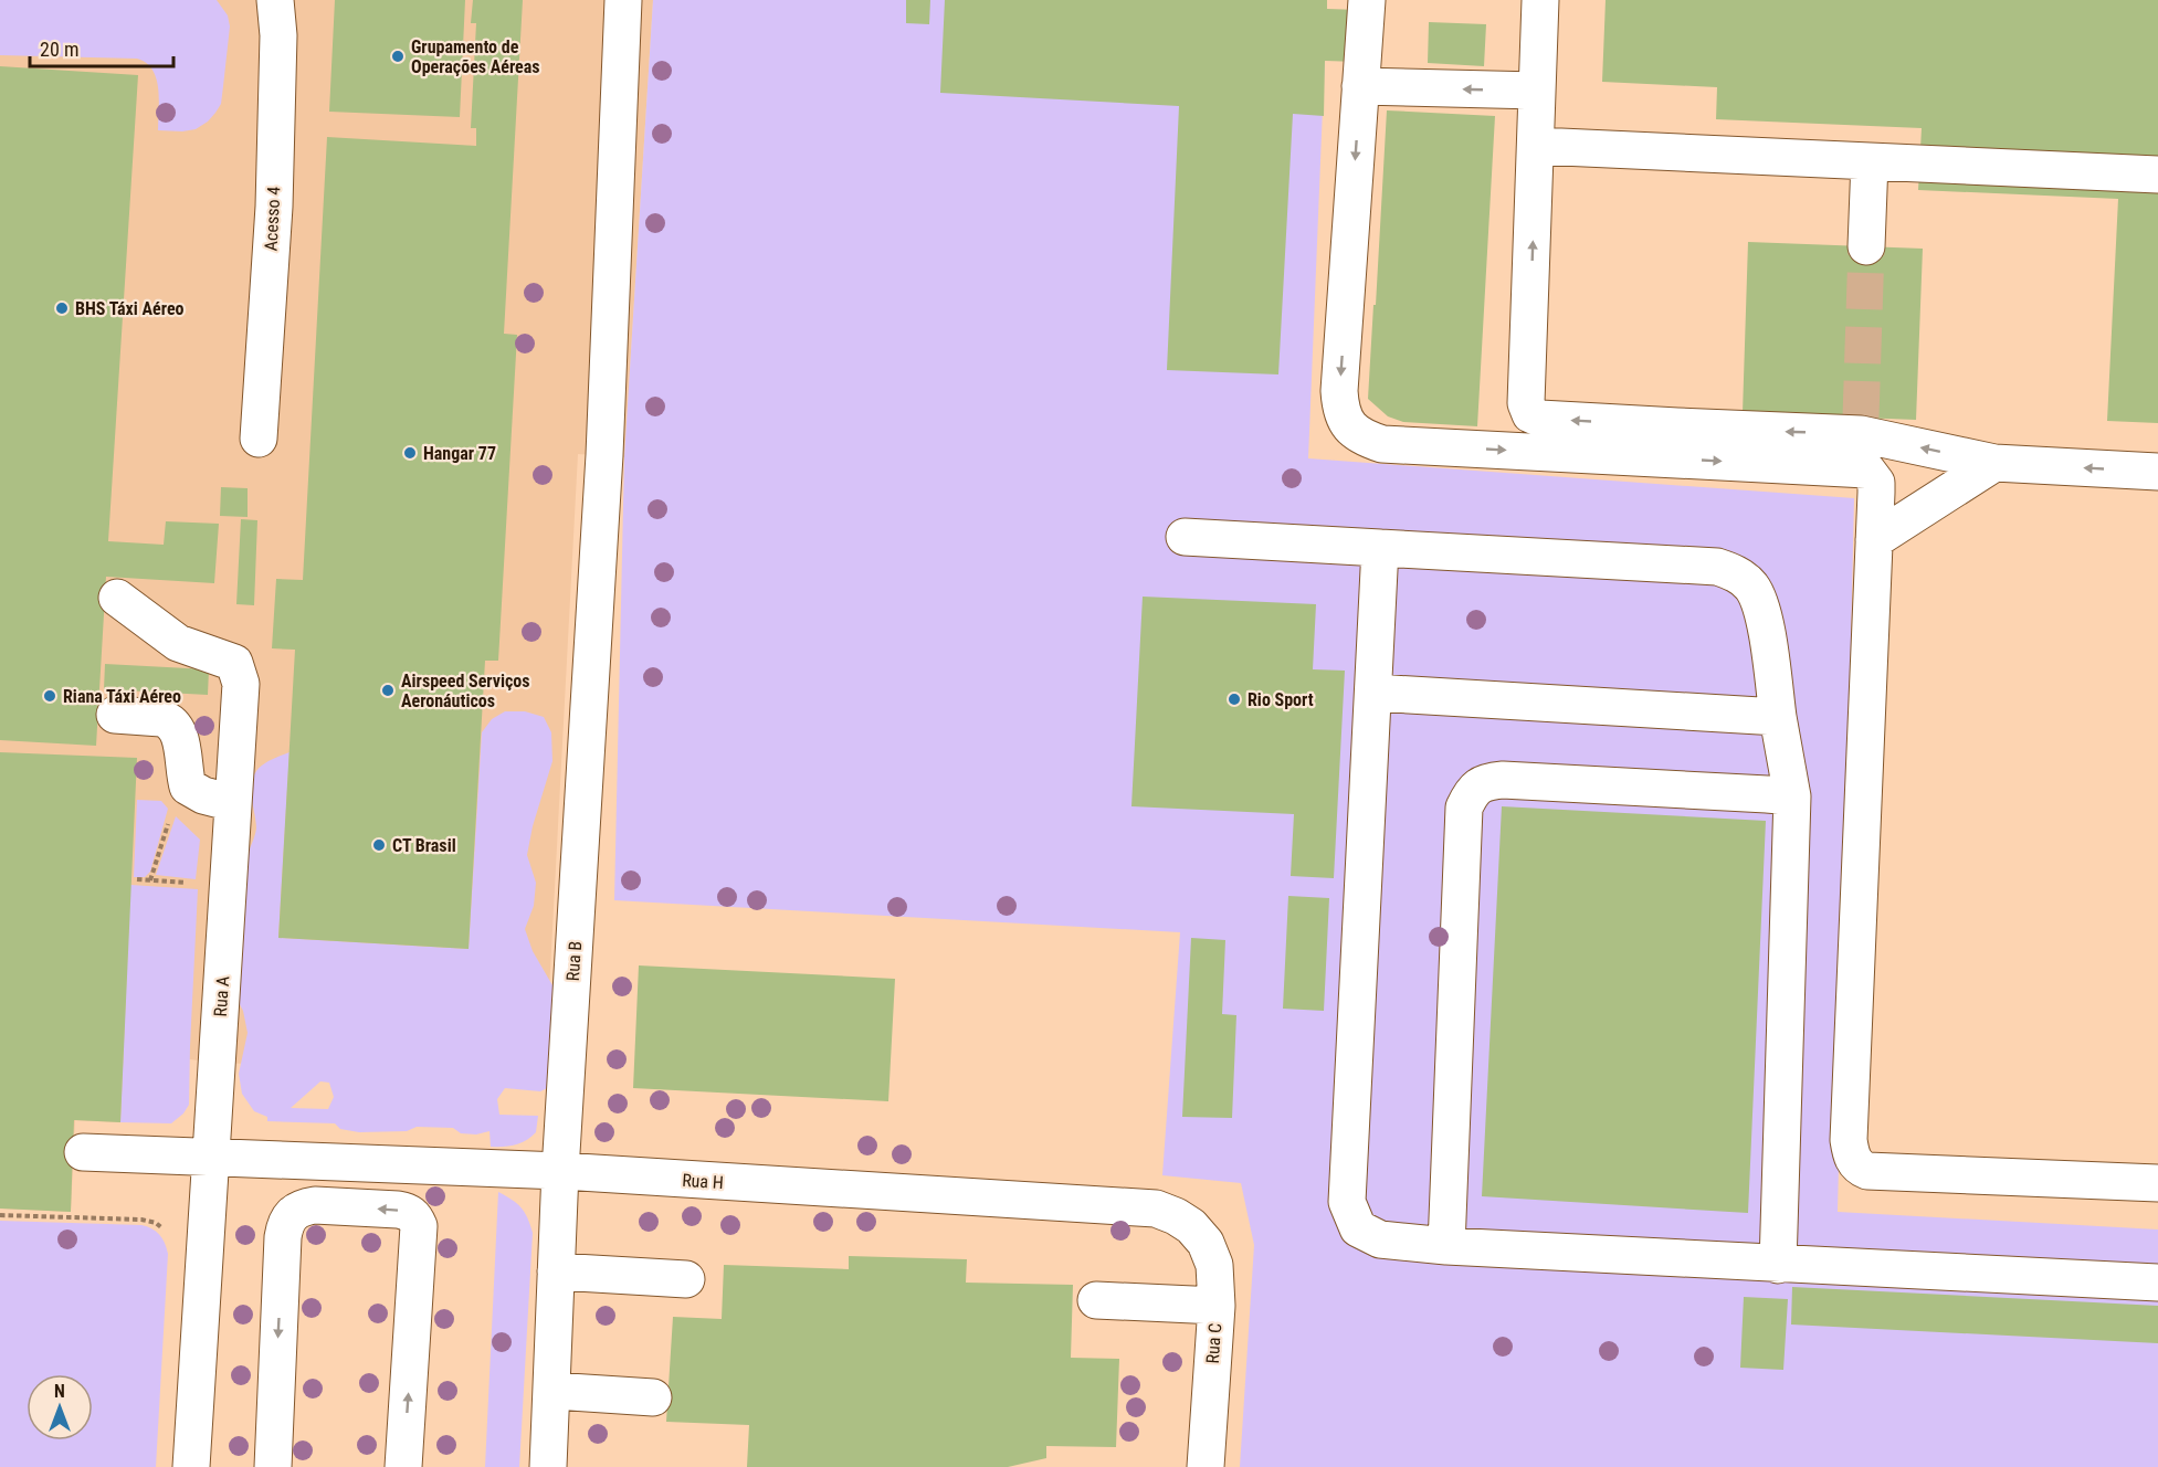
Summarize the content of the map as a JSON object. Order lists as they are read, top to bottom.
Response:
{
  "streets": {
    "street": [
      "Acesso 4",
      "Rua B",
      "Rua A",
      "Rua H",
      "Rua C"
    ]
  },
  "crossings": [
    ["Rua B", "Rua H"],
    ["Rua A", "Rua H"],
    ["Rua H", "Rua C"]
  ],
  "places": [
    "Grupamento de Operações Aéreas",
    "BHS Táxi Aéreo",
    "Hangar 77",
    "Airspeed Serviços Aeronáuticos",
    "Riana Táxi Aéreo",
    "Rio Sport",
    "CT Brasil"
  ],
  "scale_bar": "20 m",
  "north": "top"
}
